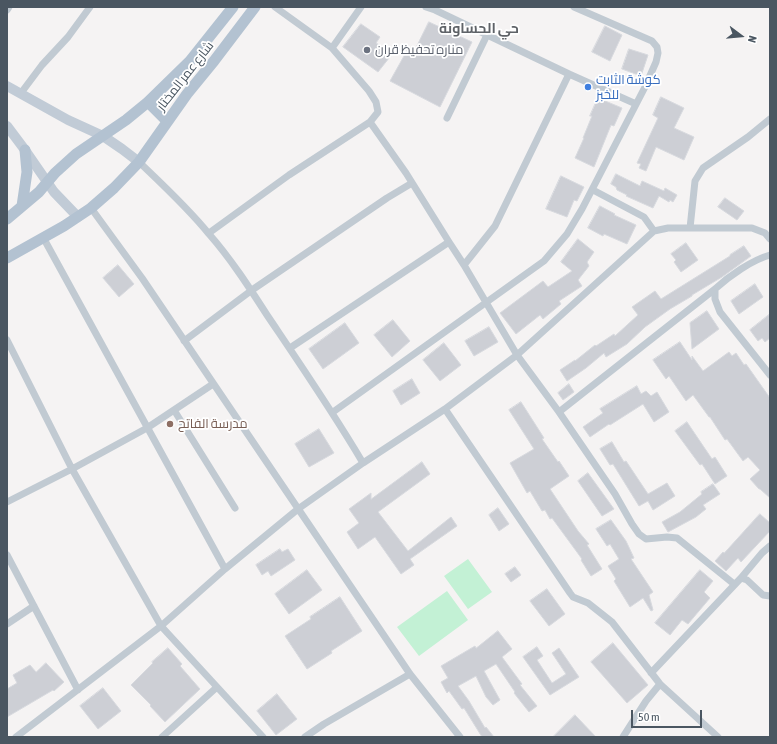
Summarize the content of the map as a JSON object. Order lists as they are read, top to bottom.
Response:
{
  "streets": {
    "main road": ["شارع عمر المختار"]
  },
  "districts": ["حي الحساونة"],
  "places": ["مناره تحفيظ قران", "كوشة الثابت للخبز", "مدرسة الفاتح"],
  "scale_bar": "50 m",
  "north": "right"
}
